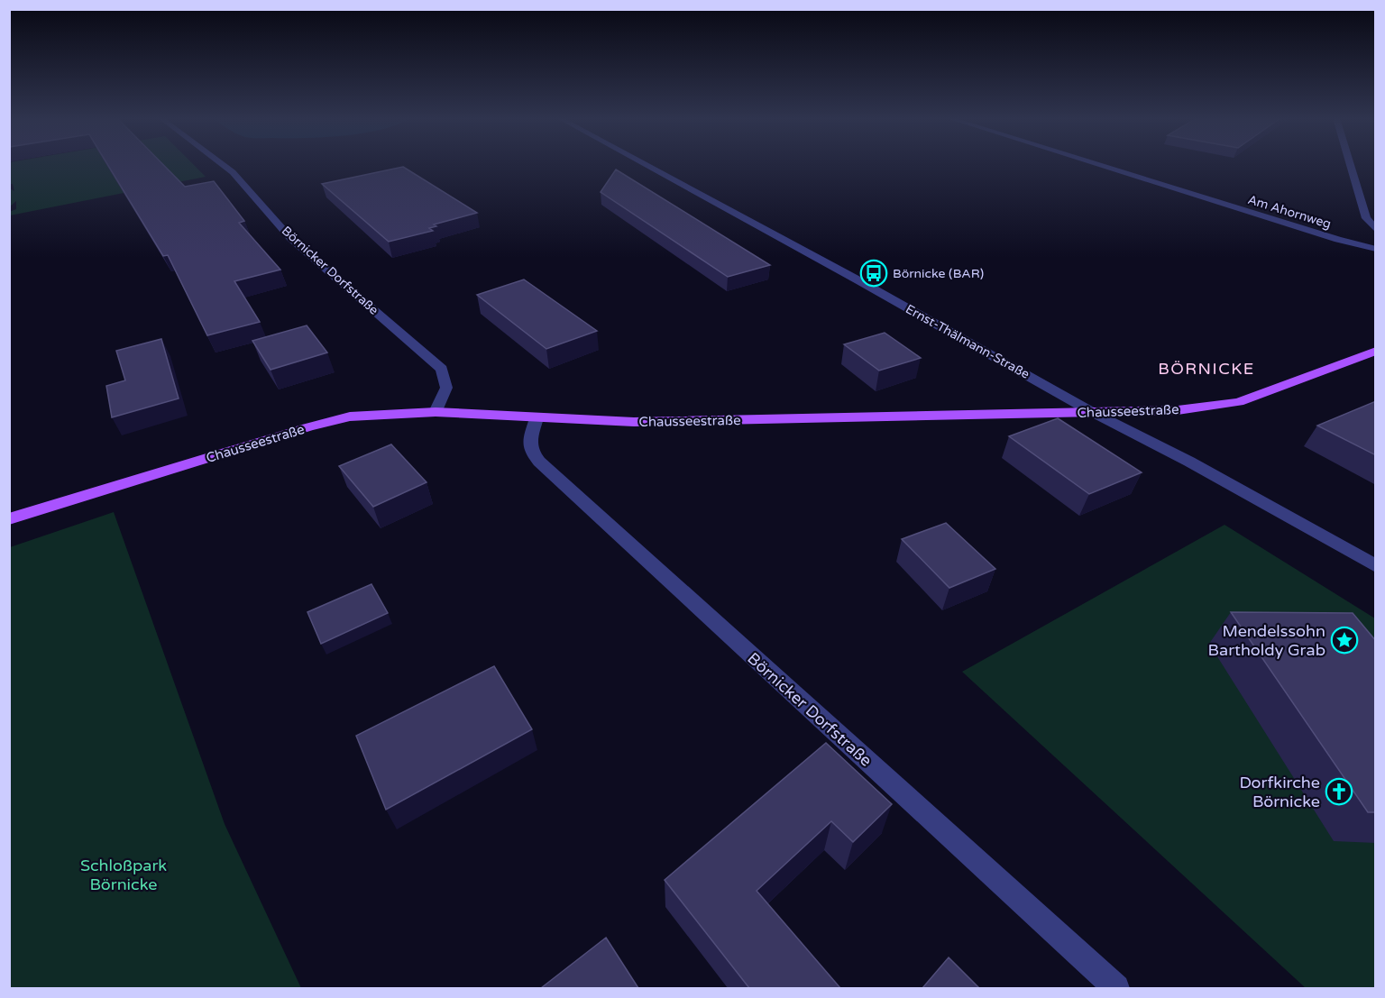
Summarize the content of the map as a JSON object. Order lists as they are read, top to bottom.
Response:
{
  "streets": {
    "main road": ["Chausseestraße"],
    "street": ["Am Ahornweg", "Börnicker Dorfstraße", "Ernst-Thälmann-Straße"]
  },
  "crossings": [
    ["Börnicker Dorfstraße", "Chausseestraße"],
    ["Ernst-Thälmann-Straße", "Chausseestraße"]
  ],
  "districts": ["BÖRNICKE"],
  "parks": ["Schloßpark Börnicke"],
  "places": {
    "bus stop": ["Börnicke (BAR)"],
    "place": ["Mendelssohn Bartholdy Grab"],
    "church": ["Dorfkirche Börnicke"]
  }
}
